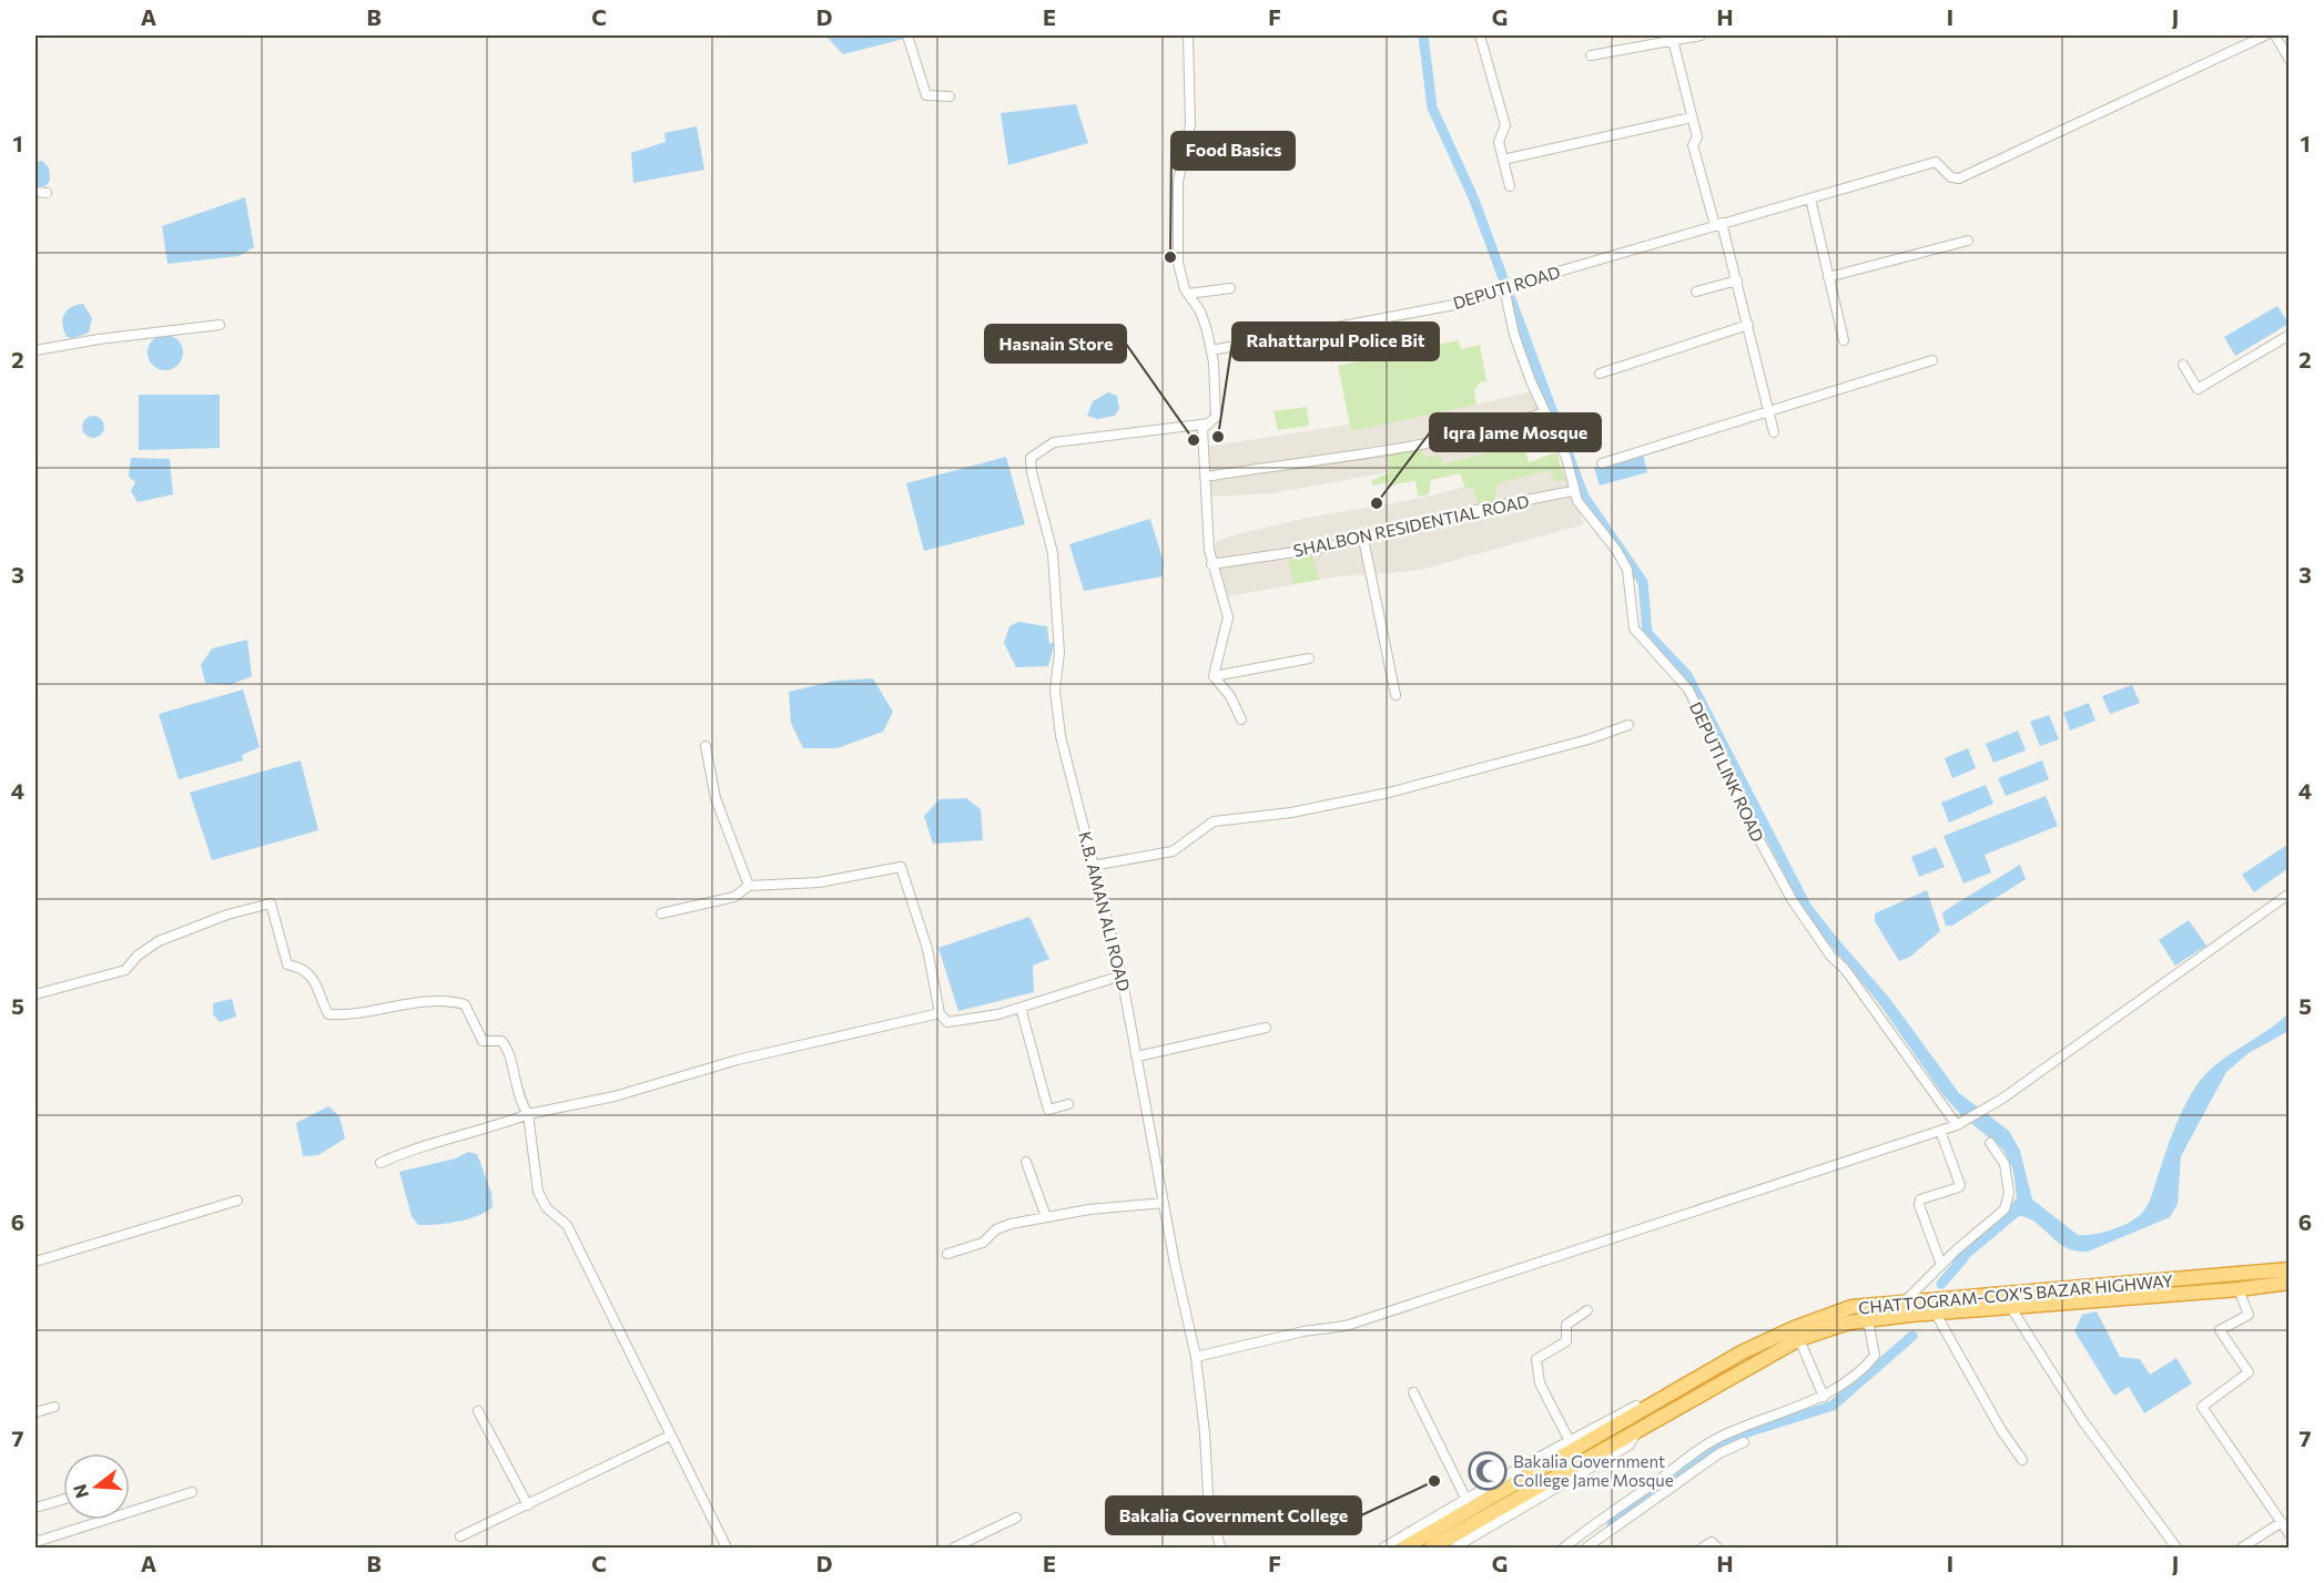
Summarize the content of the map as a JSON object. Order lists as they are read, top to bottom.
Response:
{
  "streets": {
    "highway": ["CHATTOGRAM-COX'S BAZAR HIGHWAY"],
    "street": [
      "DEPUTI ROAD",
      "SHALBON RESIDENTIAL ROAD",
      "DEPUTI LINK ROAD",
      "K.B. AMAN ALI ROAD"
    ]
  },
  "crossings": [
    ["DEPUTI ROAD", "DEPUTI LINK ROAD"]
  ],
  "places": {
    "other": [
      "Food Basics",
      "Rahattarpul Police Bit",
      "Hasnain Store",
      "Iqra Jame Mosque",
      "Bakalia Government College"
    ],
    "mosque": ["Bakalia Government College Jame Mosque"]
  },
  "north": "left",
  "grid": {
    "columns": [
      "A",
      "B",
      "C",
      "D",
      "E",
      "F",
      "G",
      "H",
      "I",
      "J"
    ],
    "rows": [
      "1",
      "2",
      "3",
      "4",
      "5",
      "6",
      "7"
    ]
  }
}
